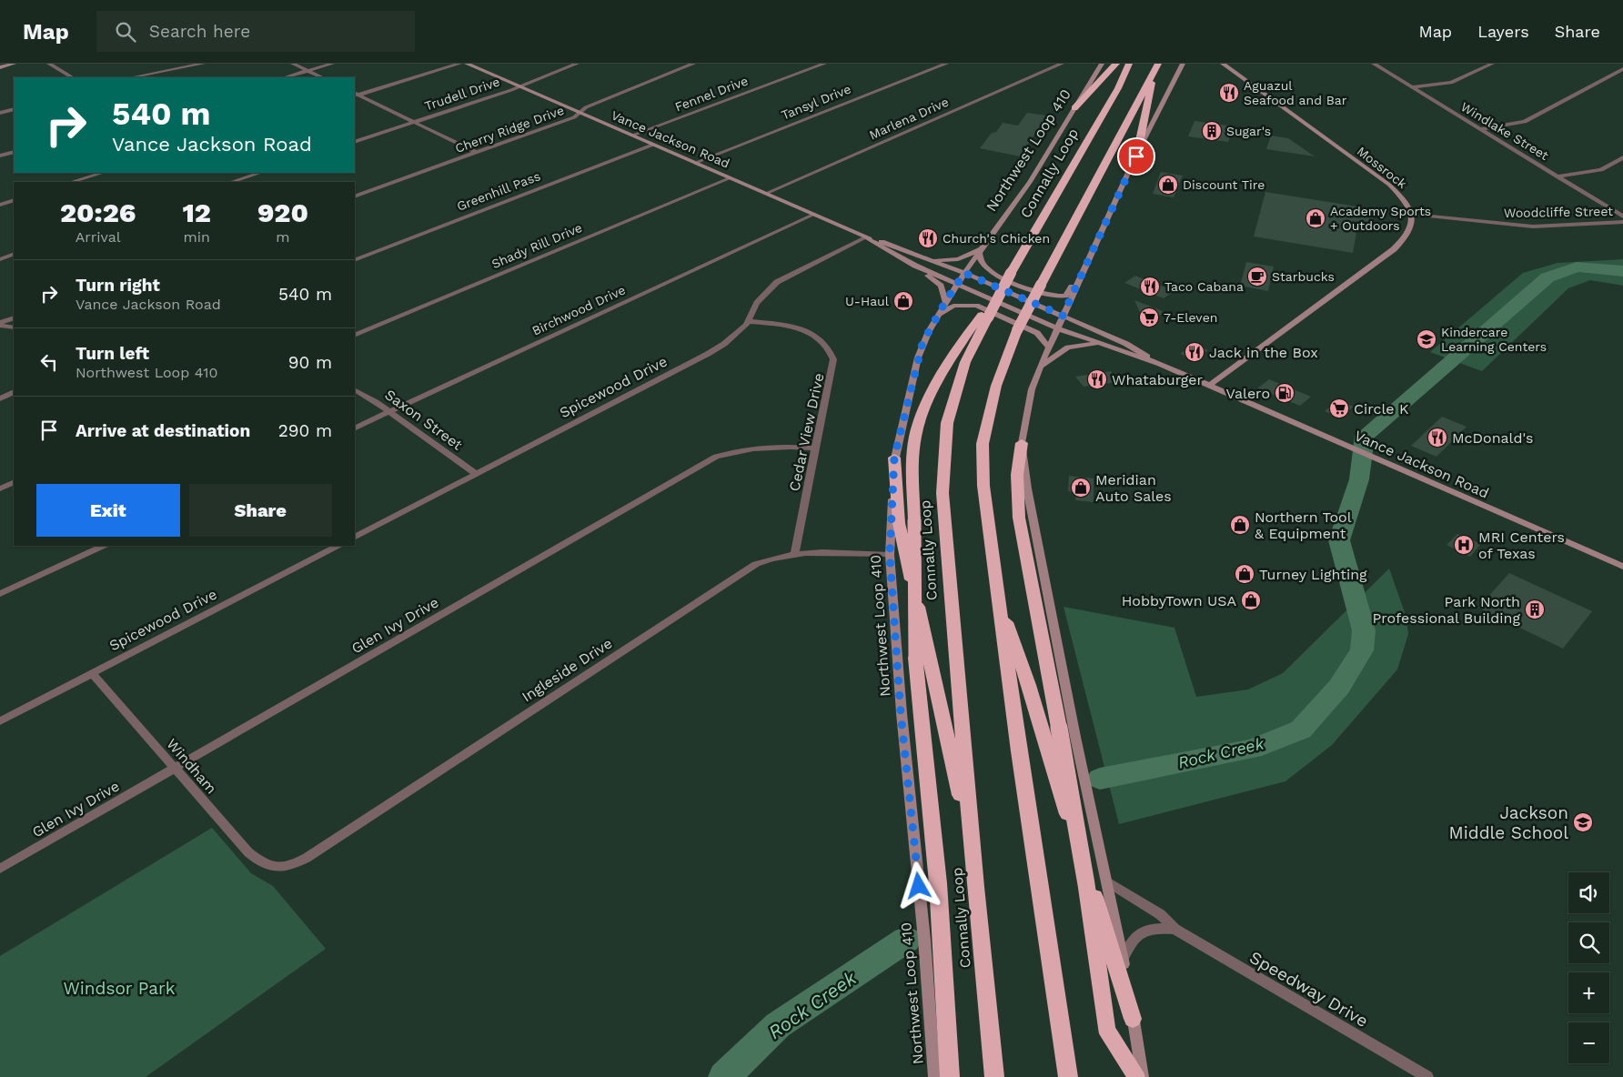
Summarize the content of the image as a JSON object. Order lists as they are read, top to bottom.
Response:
{
  "streets": {
    "highway": ["Connally Loop"],
    "main road": ["Vance Jackson Road", "Northwest Loop 410", "Mossrock"],
    "street": [
      "Trudell Drive",
      "Fennel Drive",
      "Tansyl Drive",
      "Marlena Drive",
      "Cherry Ridge Drive",
      "Windlake Street",
      "Greenhill Pass",
      "Woodcliffe Street",
      "Shady Rill Drive",
      "Birchwood Drive",
      "Spicewood Drive",
      "Saxon Street",
      "Cedar View Drive",
      "Glen Ivy Drive",
      "Ingleside Drive",
      "Windham",
      "Speedway Drive"
    ]
  },
  "crossings": [
    ["Trudell Drive", "Vance Jackson Road"],
    ["Fennel Drive", "Vance Jackson Road"],
    ["Tansyl Drive", "Vance Jackson Road"],
    ["Marlena Drive", "Vance Jackson Road"],
    ["Cherry Ridge Drive", "Vance Jackson Road"],
    ["Vance Jackson Road", "Northwest Loop 410"],
    ["Vance Jackson Road", "Greenhill Pass"],
    ["Vance Jackson Road", "Shady Rill Drive"],
    ["Vance Jackson Road", "Birchwood Drive"],
    ["Vance Jackson Road", "Spicewood Drive"],
    ["Northwest Loop 410", "Ingleside Drive"],
    ["Mossrock", "Woodcliffe Street"],
    ["Birchwood Drive", "Saxon Street"],
    ["Spicewood Drive", "Saxon Street"],
    ["Spicewood Drive", "Cedar View Drive"],
    ["Spicewood Drive", "Windham"],
    ["Cedar View Drive", "Glen Ivy Drive"],
    ["Cedar View Drive", "Ingleside Drive"],
    ["Glen Ivy Drive", "Windham"],
    ["Ingleside Drive", "Windham"]
  ],
  "water": ["Rock Creek"],
  "parks": ["Windsor Park"],
  "places": {
    "restaurant": [
      "Aguazul Seafood and Bar",
      "Church's Chicken",
      "Taco Cabana",
      "Jack in the Box",
      "Whataburger",
      "McDonald's"
    ],
    "building": ["Sugar's", "Park North Professional Building"],
    "shop": [
      "Discount Tire",
      "Academy Sports + Outdoors",
      "U-Haul",
      "Meridian Auto Sales",
      "Northern Tool & Equipment",
      "Turney Lighting",
      "HobbyTown USA"
    ],
    "cafe": ["Starbucks"],
    "supermarket": ["7-Eleven", "Circle K"],
    "school or university": ["Kindercare Learning Centers", "Jackson Middle School"],
    "fuel station": ["Valero"],
    "hospital": ["MRI Centers of Texas"]
  },
  "page": {
    "header": "Map",
    "search": "Search here",
    "nav": ["Map", "Layers", "Share"],
    "turn": ["540 m", "Vance Jackson Road"],
    "eta": [
      "20:26",
      "Arrival",
      "12",
      "min",
      "920",
      "m"
    ],
    "list": [
      {
        "name": "Turn right",
        "note": "Vance Jackson Road",
        "value": "540 m"
      },
      {
        "name": "Turn left",
        "note": "Northwest Loop 410",
        "value": "90 m"
      },
      {
        "name": "Arrive at destination",
        "value": "290 m"
      }
    ],
    "buttons": ["Exit", "Share"],
    "map_buttons": ["+", "−"]
  }
}
